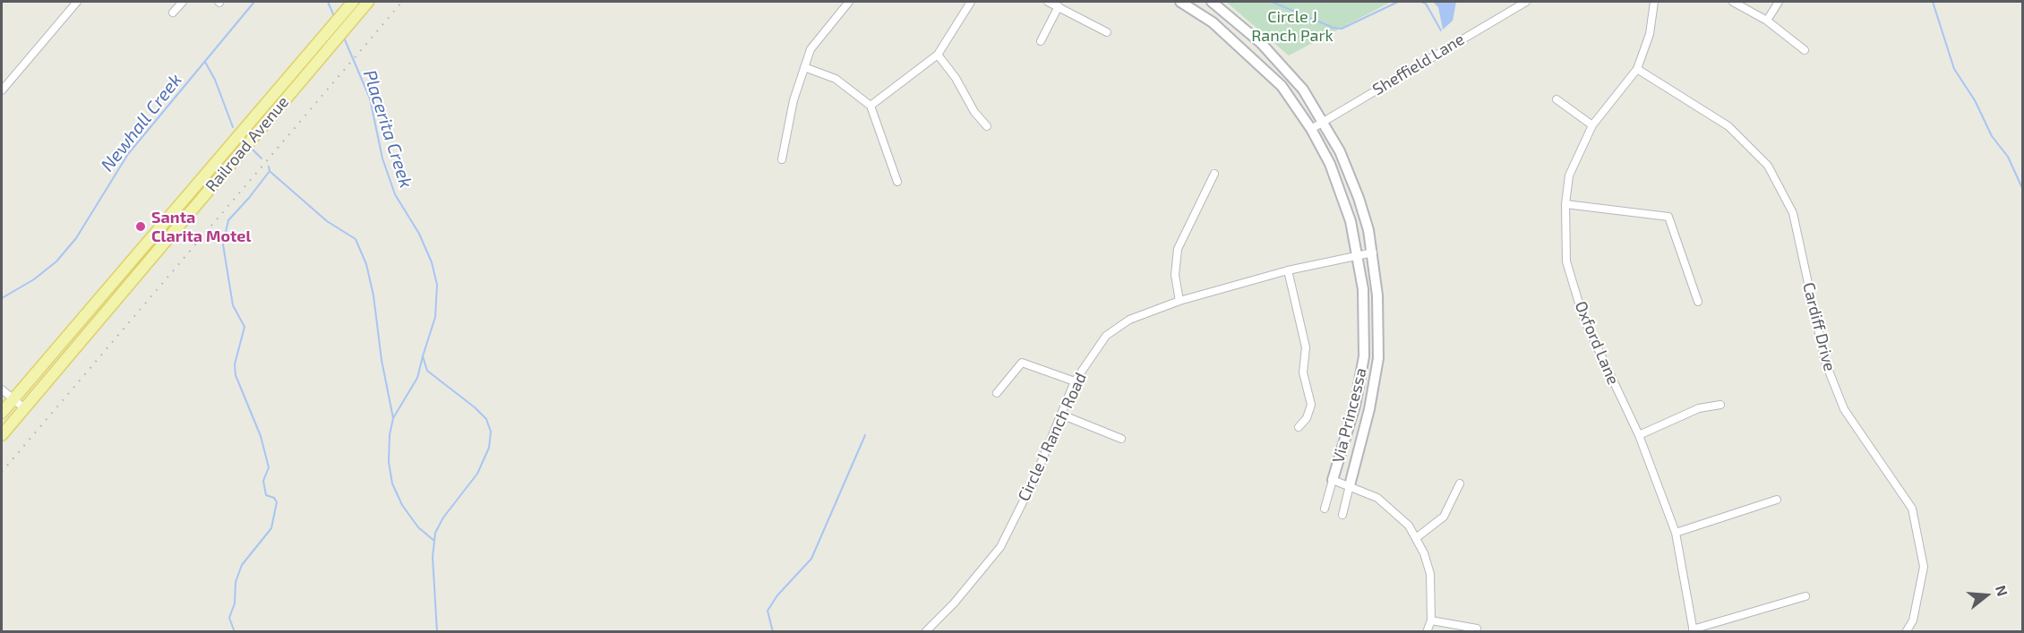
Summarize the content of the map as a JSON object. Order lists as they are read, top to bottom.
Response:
{
  "streets": {
    "main road": ["Railroad Avenue"],
    "street": [
      "Sheffield Lane",
      "Cardiff Drive",
      "Oxford Lane",
      "Via Princessa",
      "Circle J Ranch Road"
    ]
  },
  "crossings": [
    ["Sheffield Lane", "Via Princessa"],
    ["Cardiff Drive", "Oxford Lane"],
    ["Via Princessa", "Circle J Ranch Road"]
  ],
  "water": ["Newhall Creek", "Placerita Creek"],
  "parks": ["Circle J Ranch Park"],
  "places": ["Santa Clarita Motel"],
  "north": "right"
}
